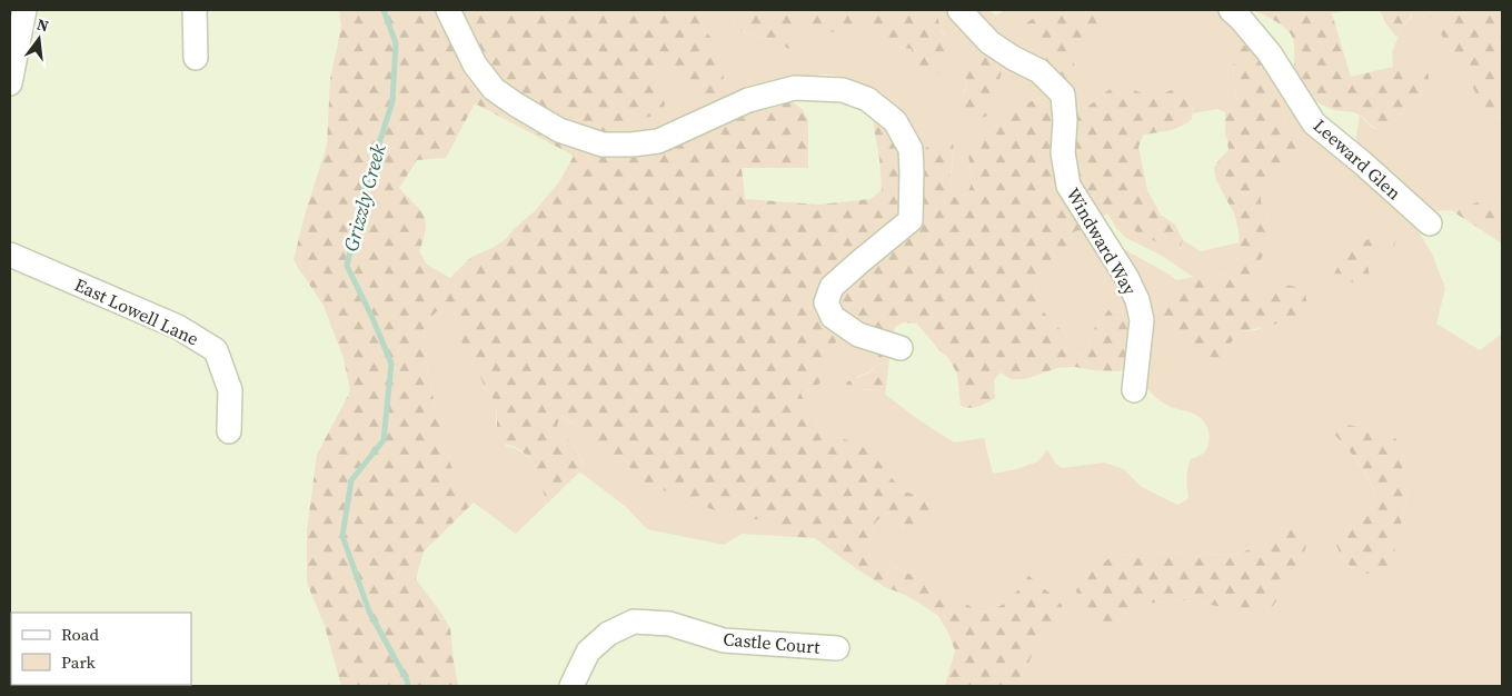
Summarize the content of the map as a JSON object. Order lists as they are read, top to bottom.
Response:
{
  "streets": {
    "street": [
      "Leeward Glen",
      "Windward Way",
      "East Lowell Lane",
      "Castle Court"
    ]
  },
  "water": ["Grizzly Creek"],
  "legend": ["Road", "Park"],
  "north": "top"
}
